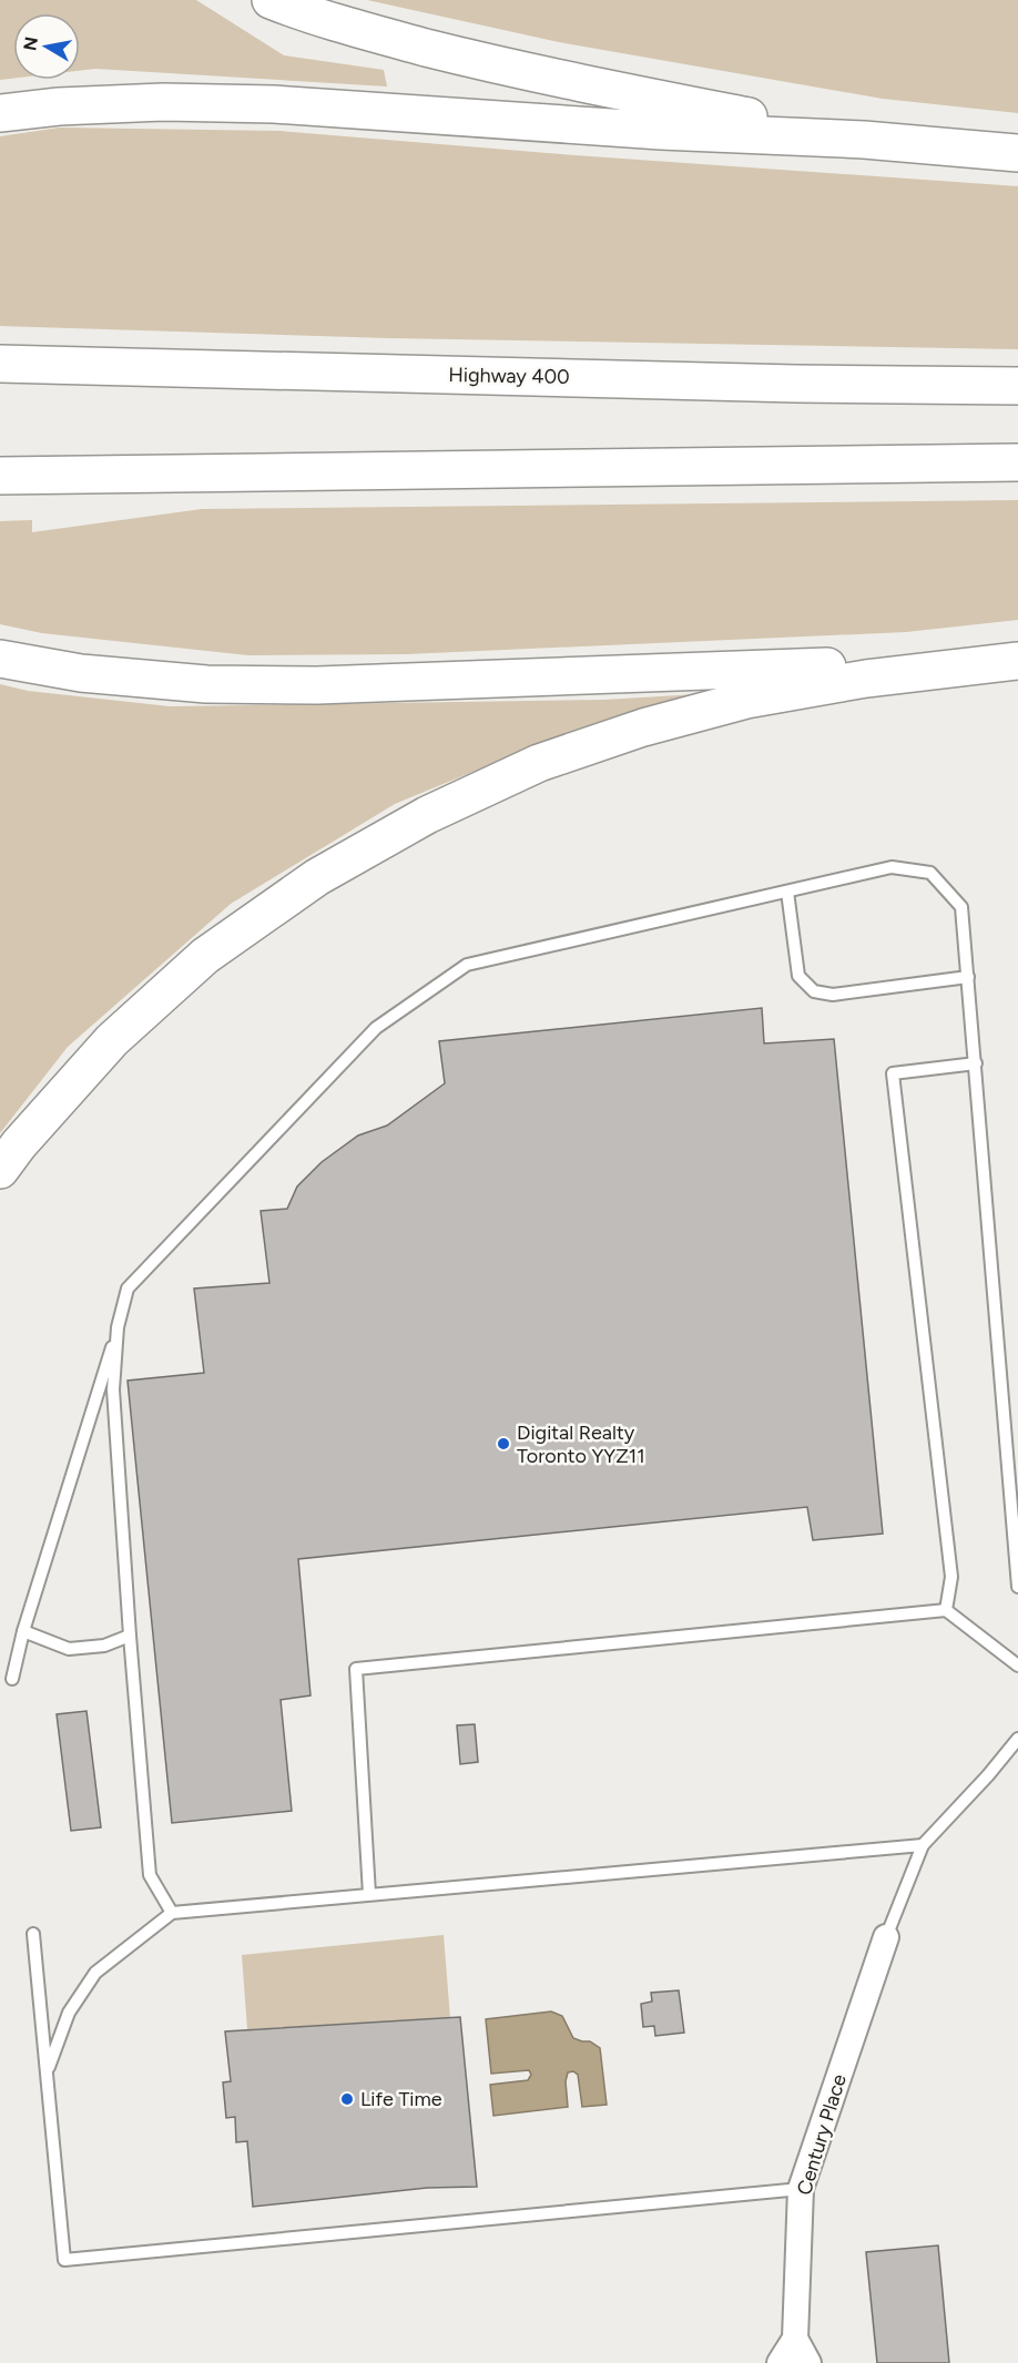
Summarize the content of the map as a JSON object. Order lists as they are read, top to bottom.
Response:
{
  "streets": {
    "highway": ["Highway 400"],
    "street": ["Century Place"]
  },
  "places": ["Digital Realty Toronto YYZ11", "Life Time"],
  "north": "left"
}
